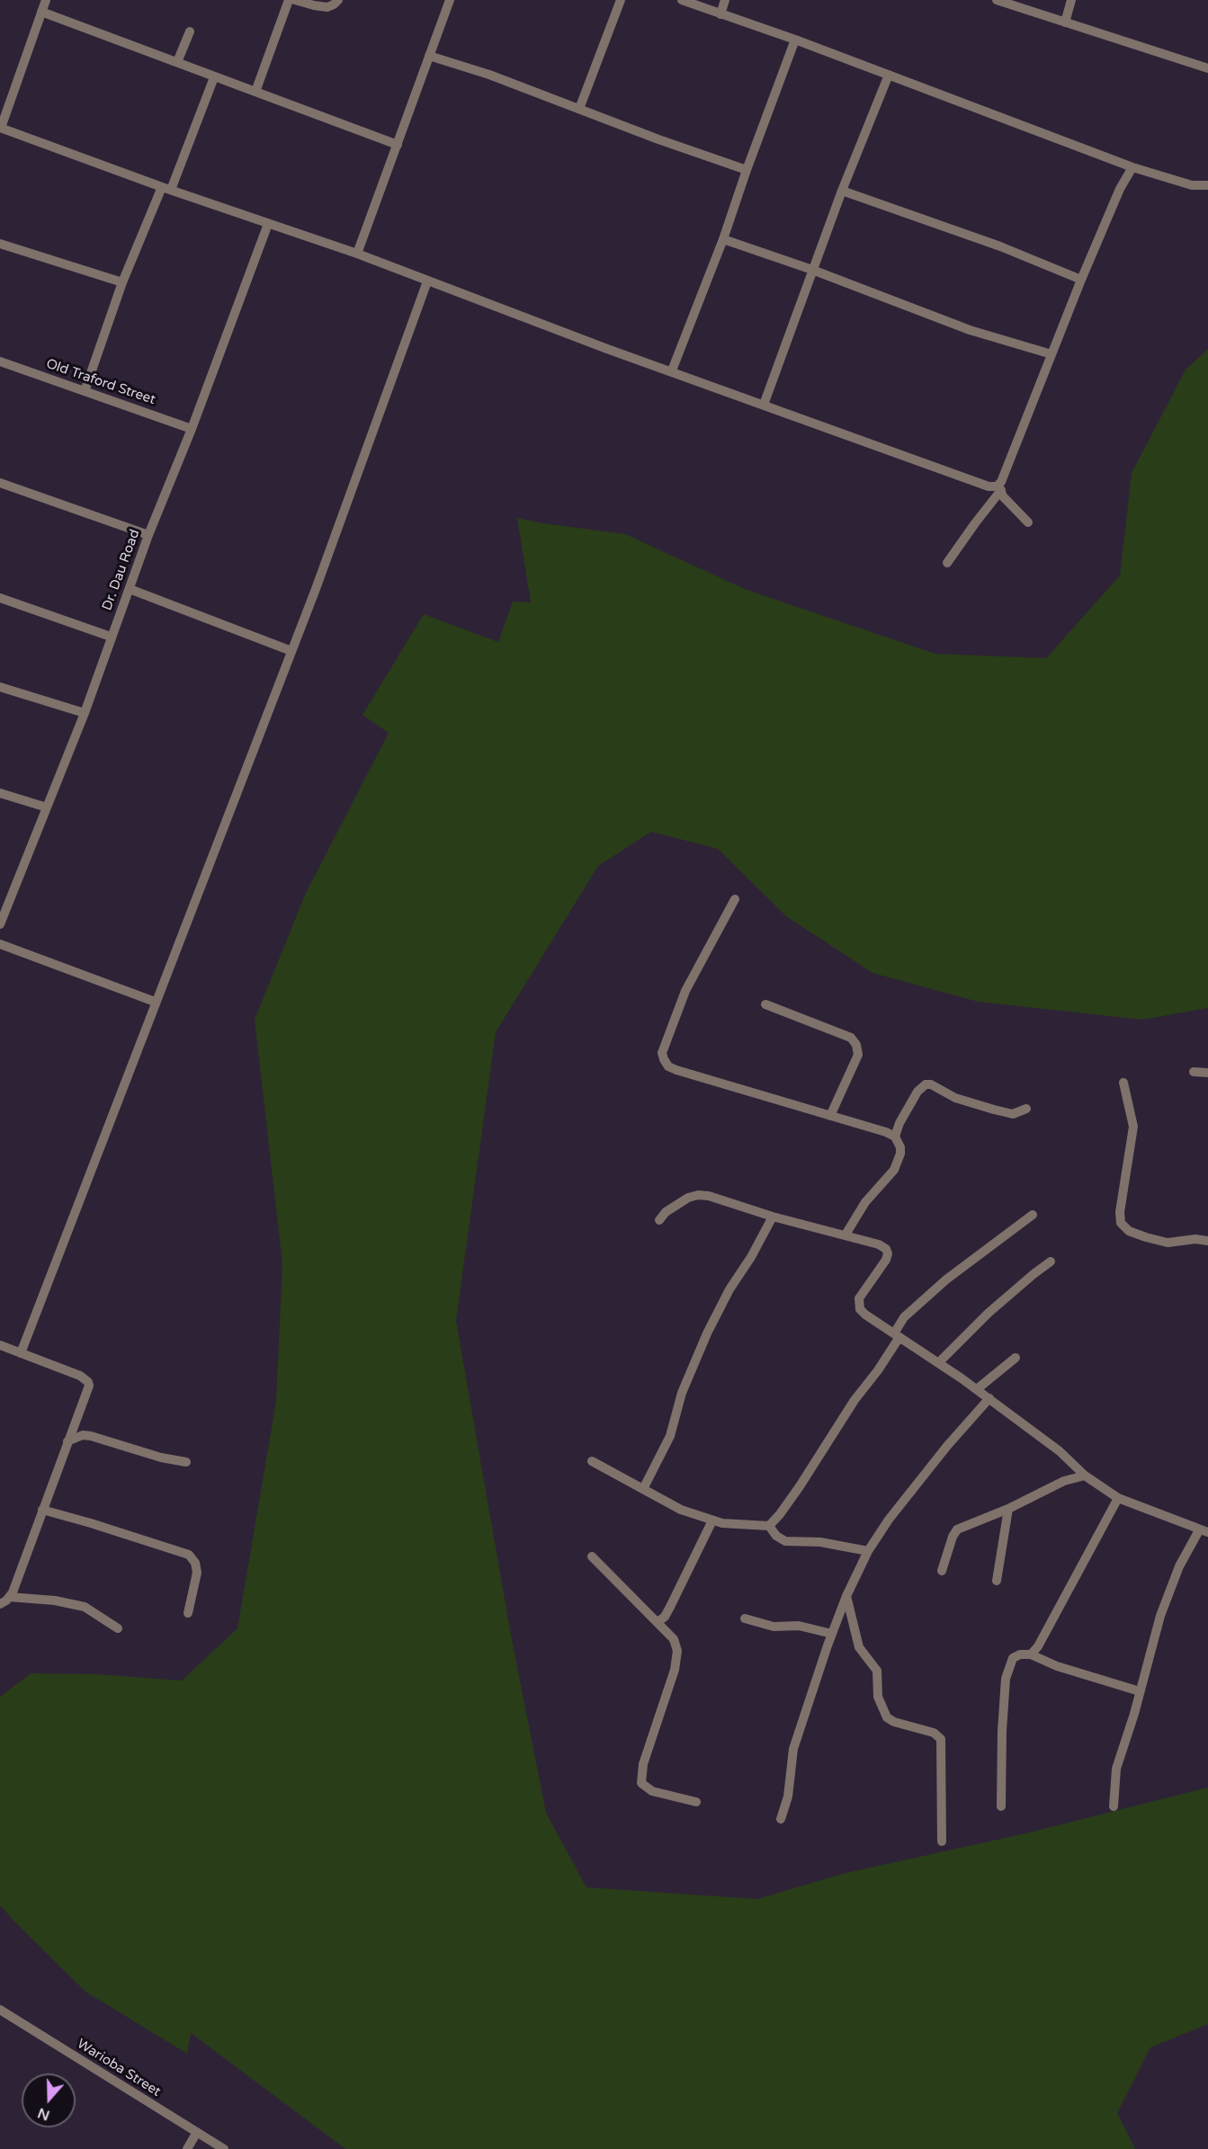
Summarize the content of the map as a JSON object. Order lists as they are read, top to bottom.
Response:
{
  "streets": {
    "street": ["Old Traford Street", "Dr. Dau Road", "Warioba Street"]
  },
  "crossings": [
    ["Old Traford Street", "Dr. Dau Road"]
  ],
  "north": "bottom"
}
